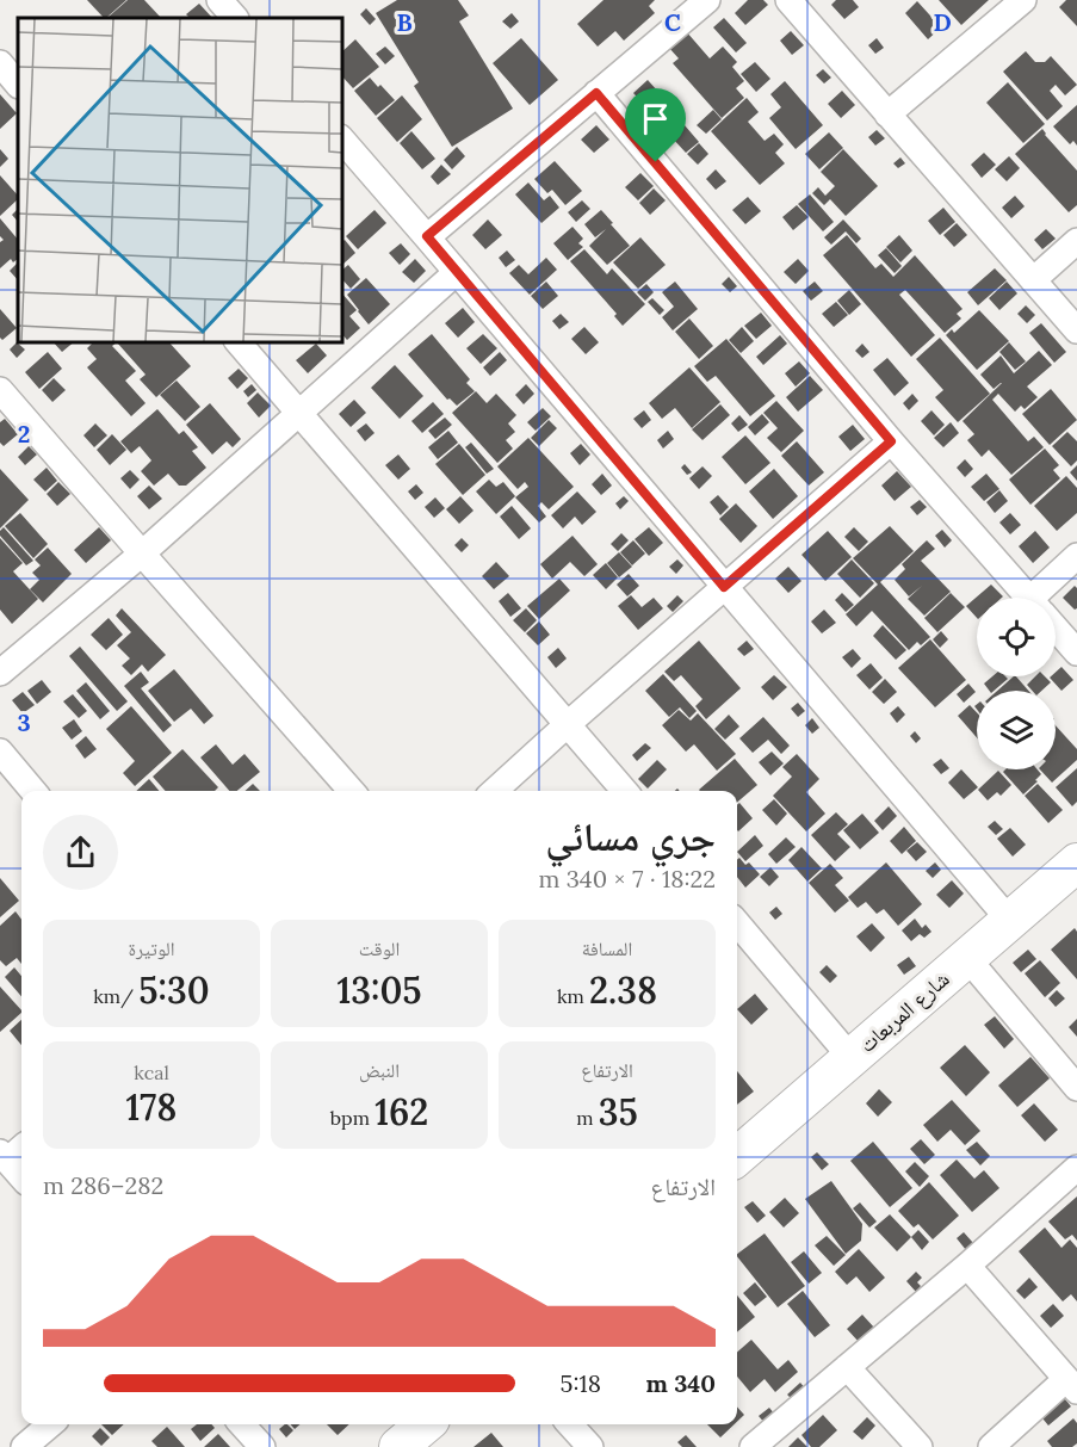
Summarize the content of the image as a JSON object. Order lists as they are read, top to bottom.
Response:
{
  "streets": {
    "street": ["شارع المربعات"]
  },
  "page": {
    "heading": ["جري مسائي", "18:22 · 7 × 340 m"],
    "stats": [
      ["المسافة", "2.38 km"],
      ["الوقت", "13:05"],
      ["الوتيرة", "5:30 /km"],
      ["الارتفاع", "35 m"],
      ["النبض", "162 bpm"],
      ["kcal", "178"]
    ],
    "chart": ["الارتفاع", "282–286 m"],
    "list": [
      {
        "name": "340 m",
        "note": "5:18"
      }
    ]
  },
  "grid": {
    "columns": ["B", "C", "D"],
    "rows": ["2", "3"]
  }
}
